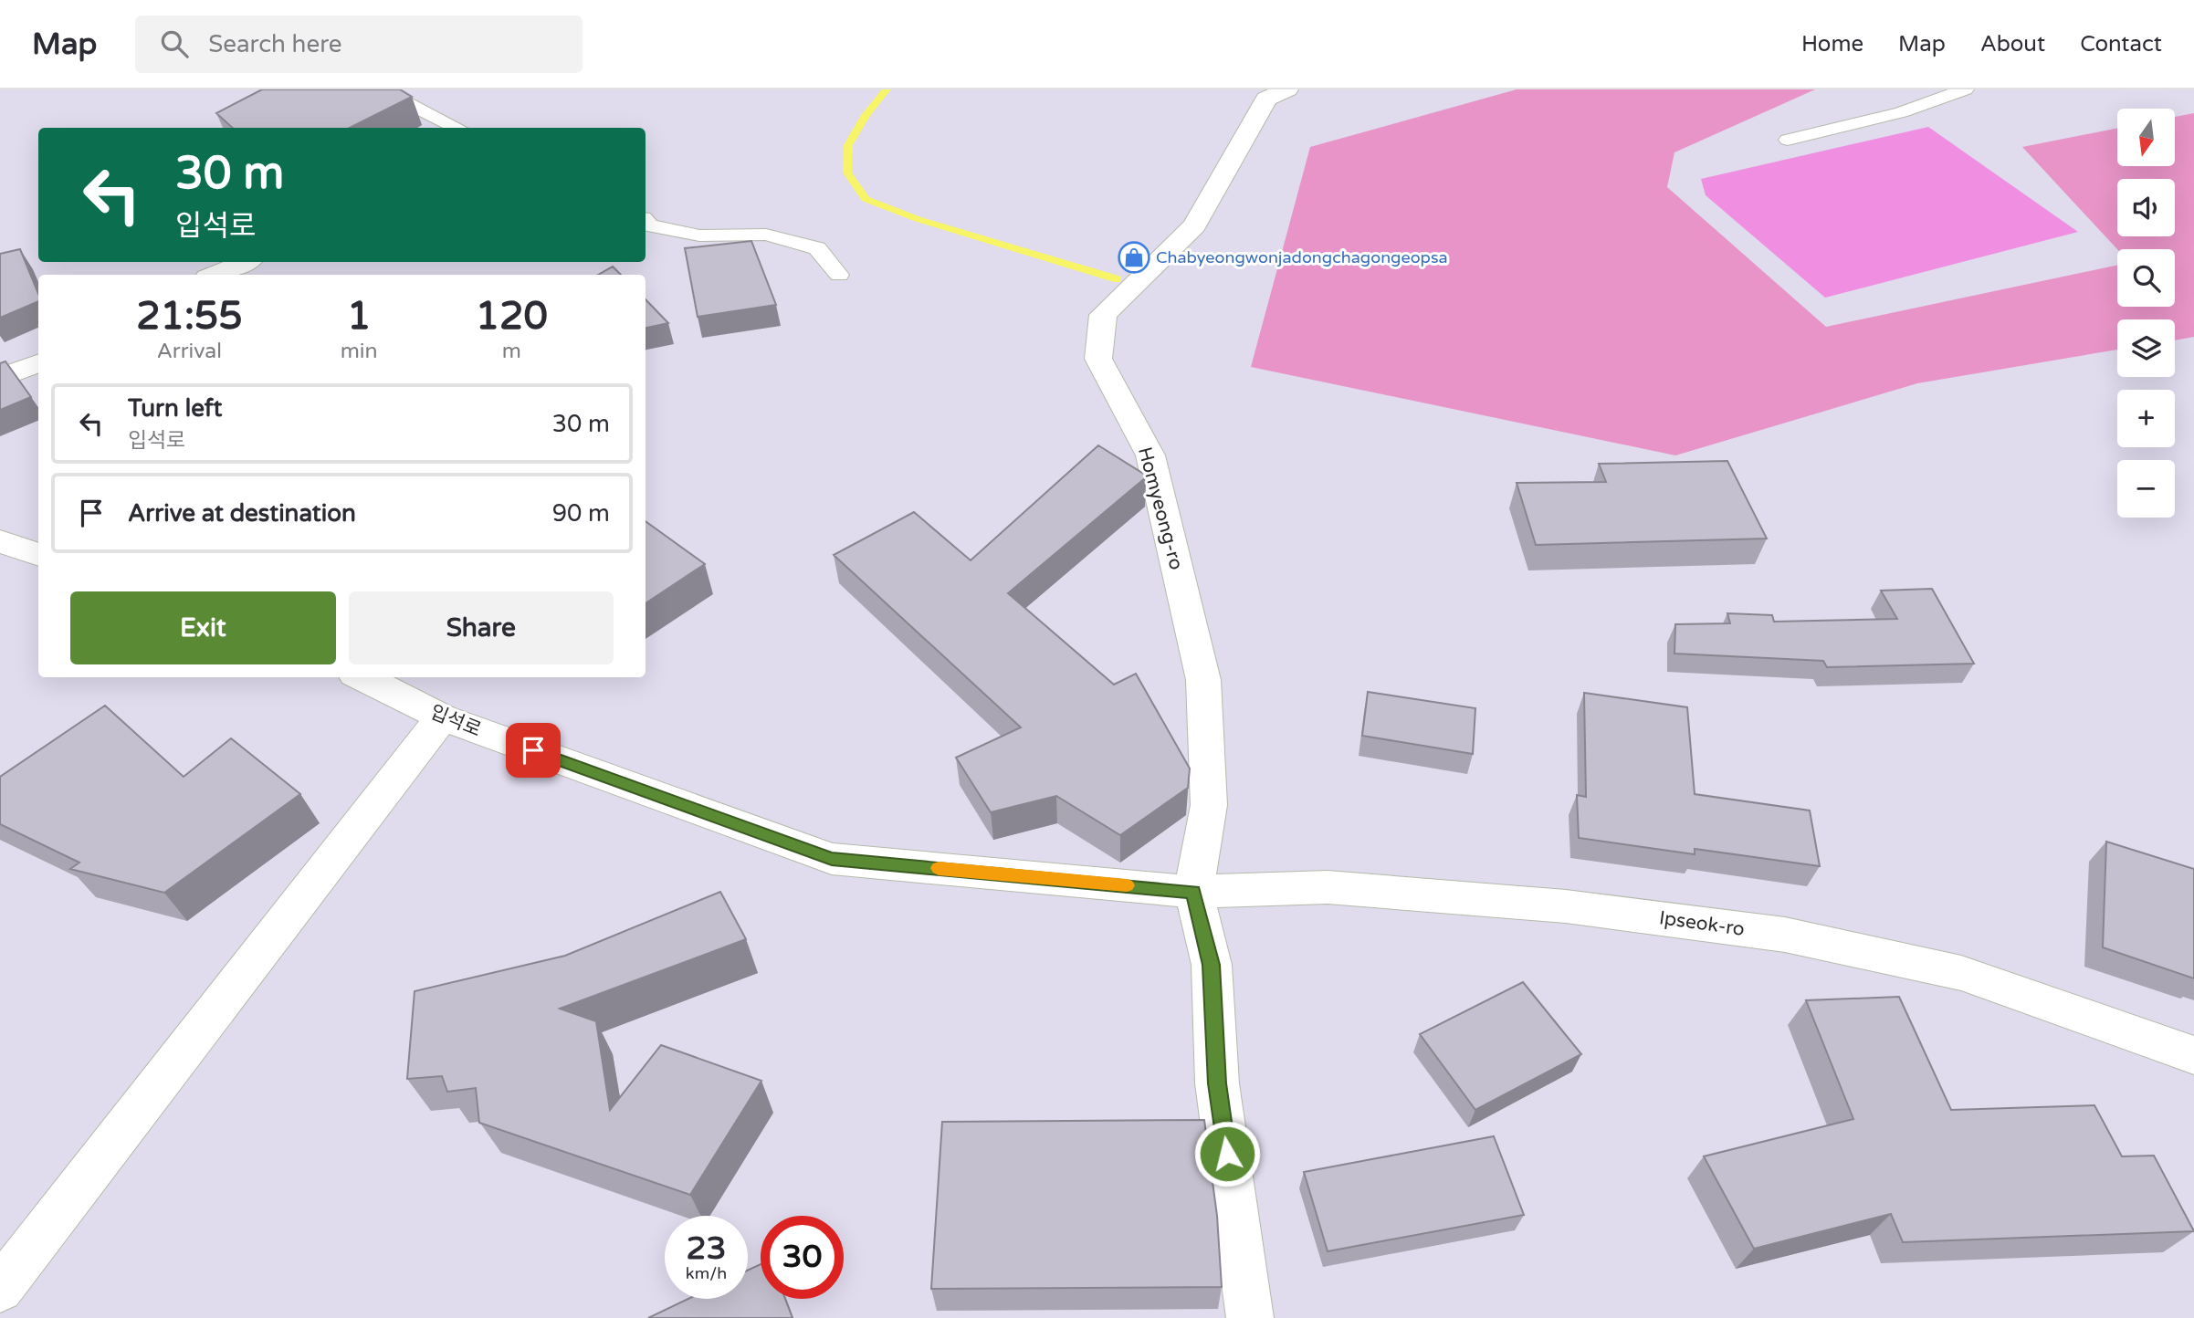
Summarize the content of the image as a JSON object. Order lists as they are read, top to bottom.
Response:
{
  "streets": {
    "street": ["Homyeong-ro", "입석로", "Ipseok-ro"]
  },
  "crossings": [
    ["Homyeong-ro", "입석로"],
    ["Homyeong-ro", "Ipseok-ro"],
    ["입석로", "Ipseok-ro"]
  ],
  "places": {
    "shop": ["Chabyeongwonjadongchagongeopsa"]
  },
  "north": "bottom",
  "page": {
    "header": "Map",
    "search": "Search here",
    "nav": [
      "Home",
      "Map",
      "About",
      "Contact"
    ],
    "map_buttons": ["+", "−"],
    "turn": ["30 m", "입석로"],
    "eta": [
      "21:55",
      "Arrival",
      "1",
      "min",
      "120",
      "m"
    ],
    "list": [
      {
        "name": "Turn left",
        "note": "입석로",
        "value": "30 m"
      },
      {
        "name": "Arrive at destination",
        "value": "90 m"
      }
    ],
    "buttons": ["Exit", "Share"],
    "speed": "23 km/h",
    "limit": "30"
  }
}
